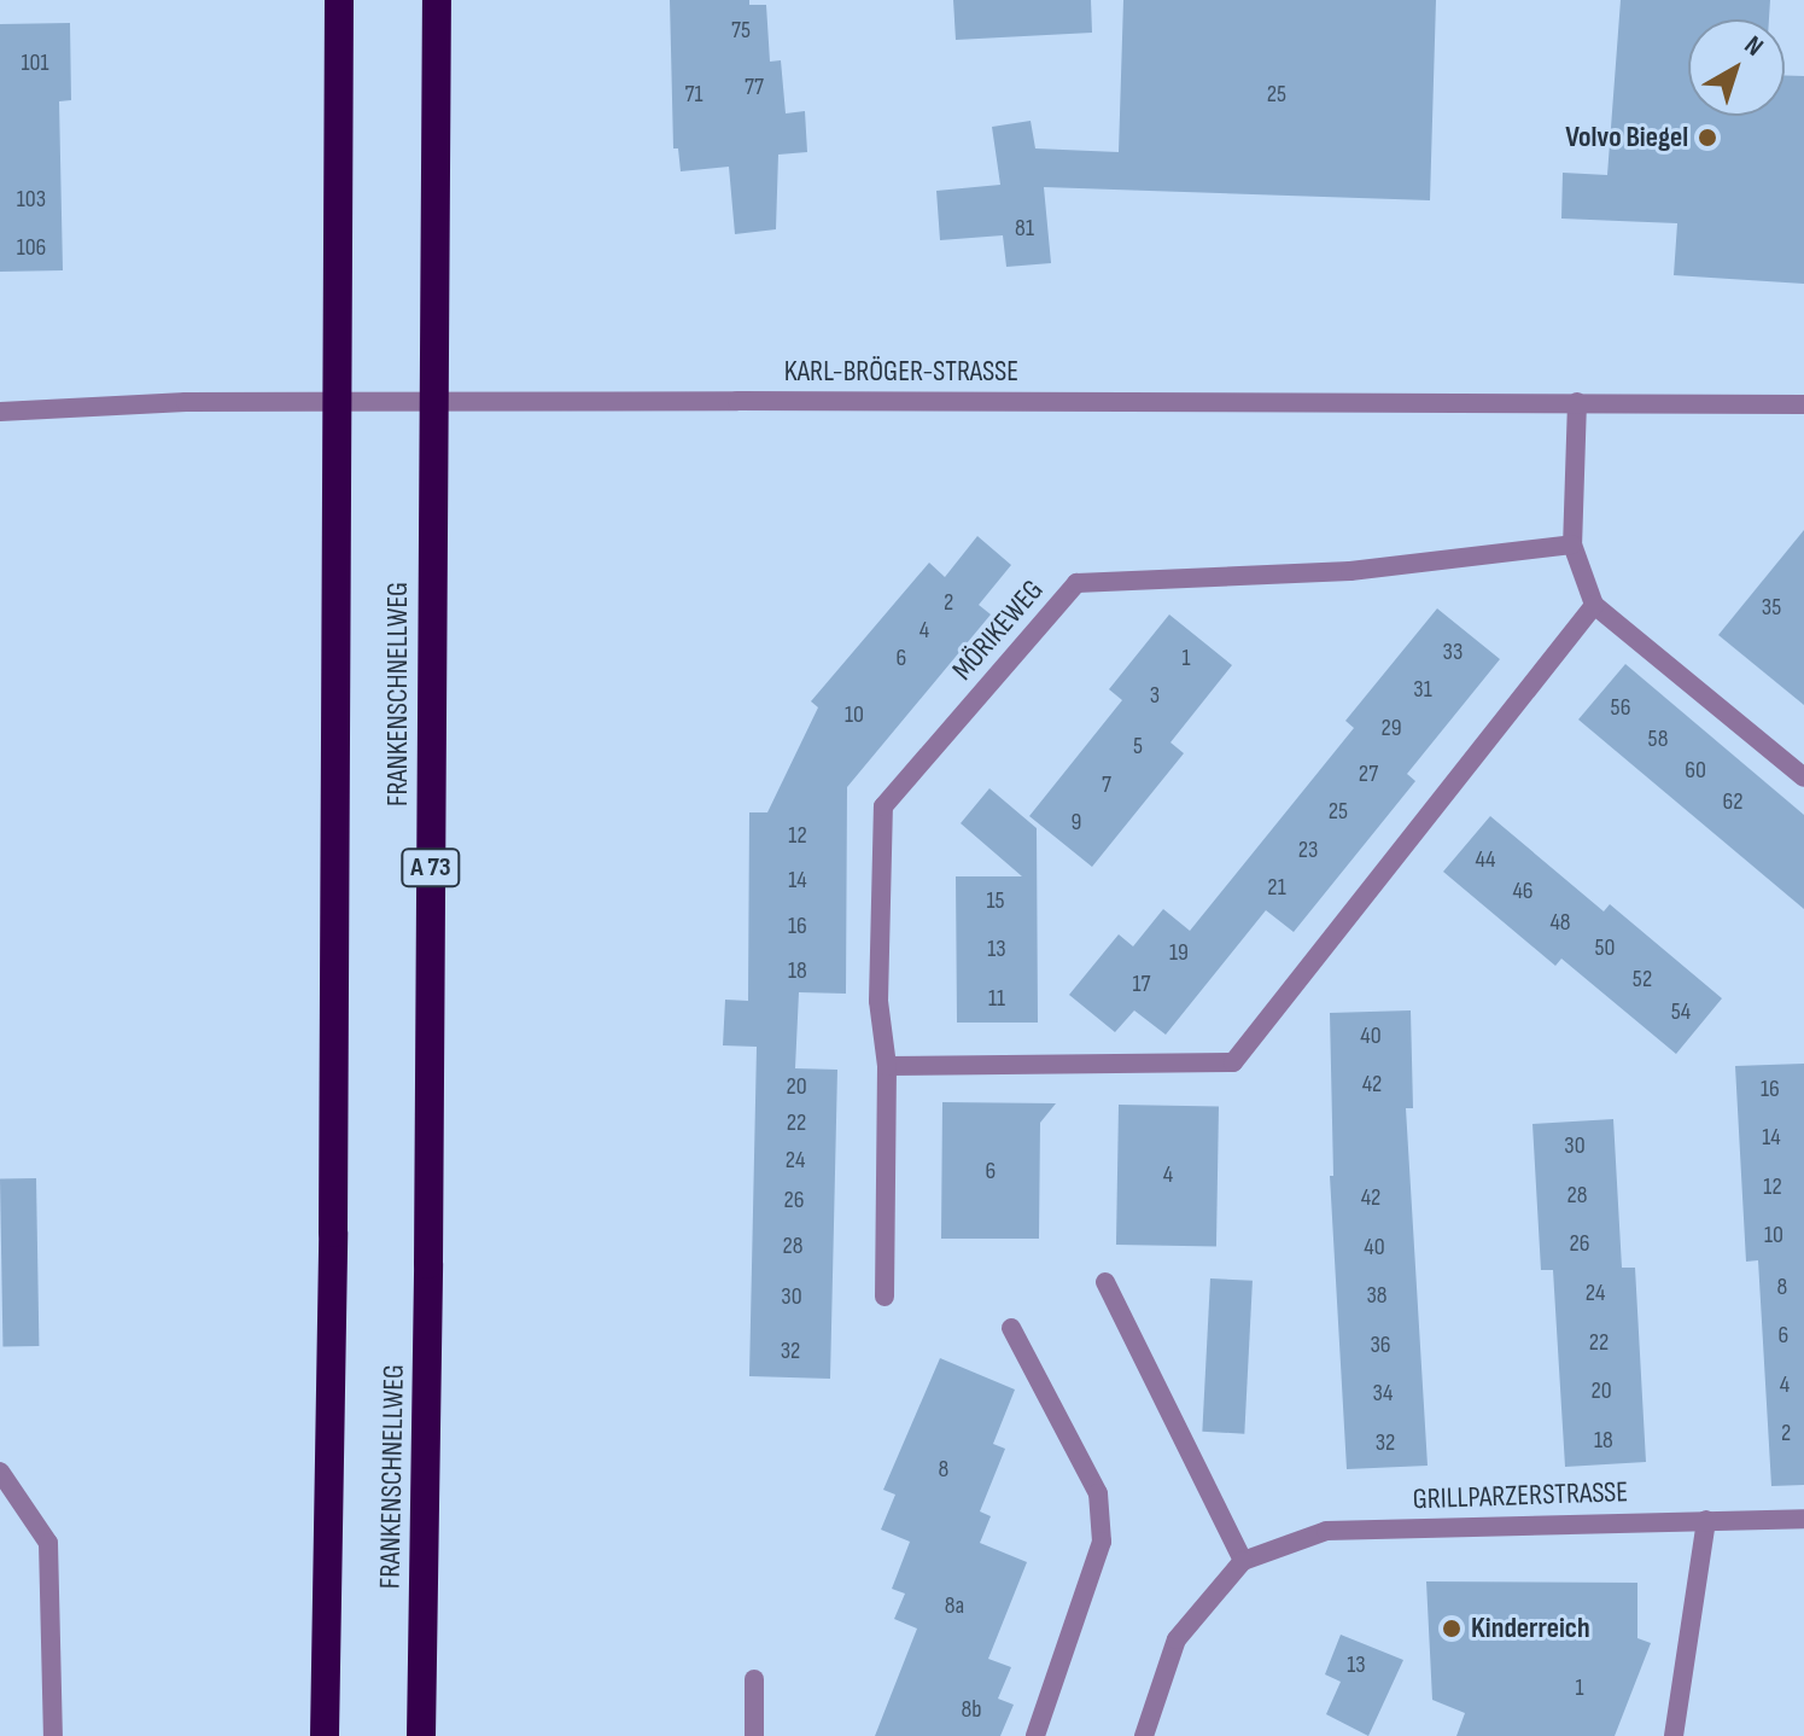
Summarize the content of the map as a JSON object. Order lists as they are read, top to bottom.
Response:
{
  "streets": {
    "highway": ["FRANKENSCHNELLWEG", "A 73"],
    "street": ["KARL-BRÖGER-STRASSE", "MÖRIKEWEG", "GRILLPARZERSTRASSE"]
  },
  "places": ["Volvo Biegel", "Kinderreich"],
  "house_numbers": [
    "75",
    "101",
    "77",
    "71",
    "25",
    "103",
    "81",
    "106",
    "2",
    "35",
    "4",
    "33",
    "6",
    "1",
    "31",
    "3",
    "56",
    "10",
    "29",
    "58",
    "5",
    "60",
    "27",
    "7",
    "62",
    "25",
    "9",
    "12",
    "23",
    "44",
    "14",
    "21",
    "46",
    "15",
    "48",
    "16",
    "50",
    "13",
    "19",
    "18",
    "52",
    "17",
    "11",
    "54",
    "40",
    "42",
    "20",
    "16",
    "22",
    "14",
    "30",
    "24",
    "6",
    "4",
    "12",
    "28",
    "42",
    "26",
    "10",
    "26",
    "28",
    "40",
    "8",
    "24",
    "38",
    "30",
    "6",
    "22",
    "36",
    "32",
    "4",
    "20",
    "34",
    "2",
    "18",
    "32",
    "8",
    "8a",
    "13",
    "1",
    "8b"
  ],
  "north": "top right"
}
